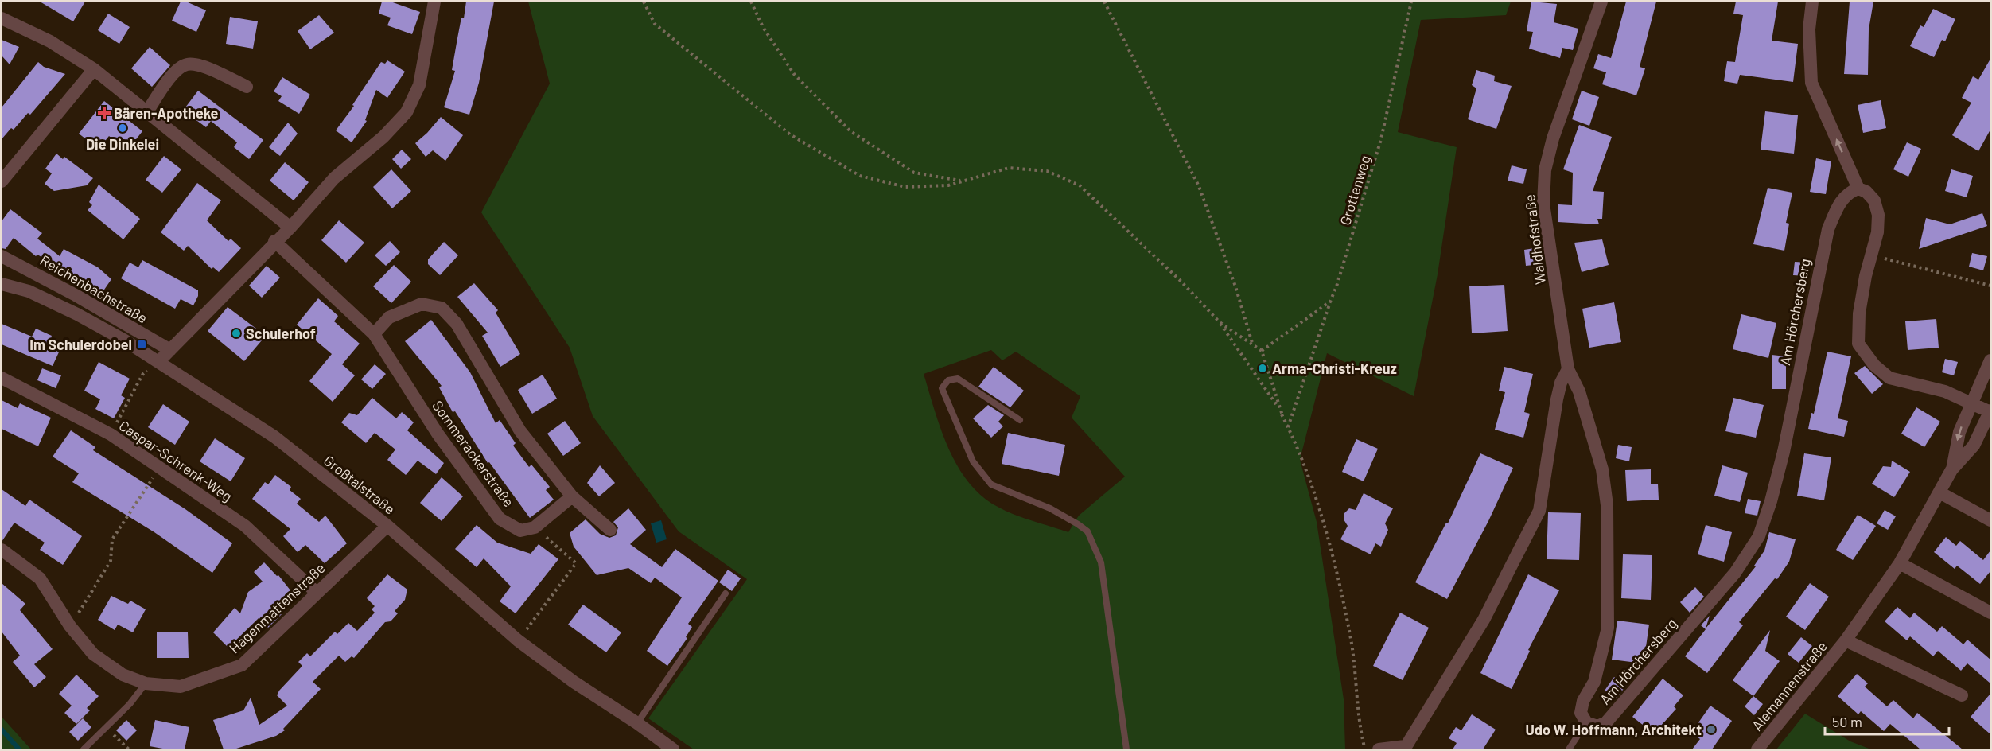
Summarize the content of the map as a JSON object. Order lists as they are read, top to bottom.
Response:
{
  "streets": {
    "street": [
      "Waldhofstraße",
      "Reichenbachstraße",
      "Am Hörchersberg",
      "Sommerackerstraße",
      "Caspar-Schrenk-Weg",
      "Großtalstraße",
      "Hagenmattenstraße",
      "Alemannenstraße"
    ],
    "path": ["Grottenweg"]
  },
  "crossings": [
    ["Waldhofstraße", "Am Hörchersberg"],
    ["Caspar-Schrenk-Weg", "Hagenmattenstraße"],
    ["Großtalstraße", "Hagenmattenstraße"]
  ],
  "places": {
    "health": ["Bären-Apotheke"],
    "other": [
      "Die Dinkelei",
      "Schulerhof",
      "Arma-Christi-Kreuz",
      "Udo W. Hoffmann, Architekt"
    ],
    "transit": ["Im Schulerdobel"]
  },
  "scale_bar": "50 m"
}
